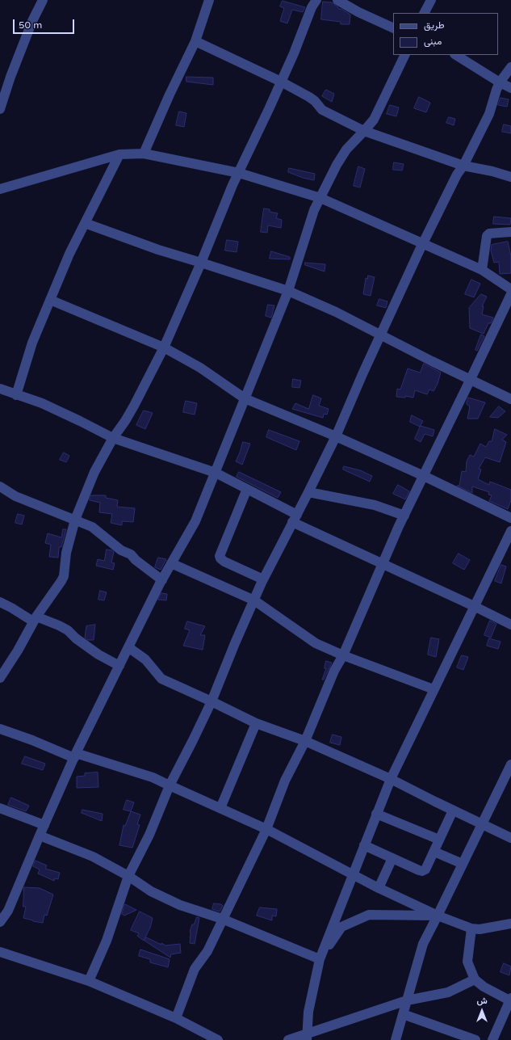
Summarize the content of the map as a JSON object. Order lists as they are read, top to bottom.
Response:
{
  "legend": ["طريق", "مبنى"],
  "scale_bar": "50 m",
  "north": "top"
}
